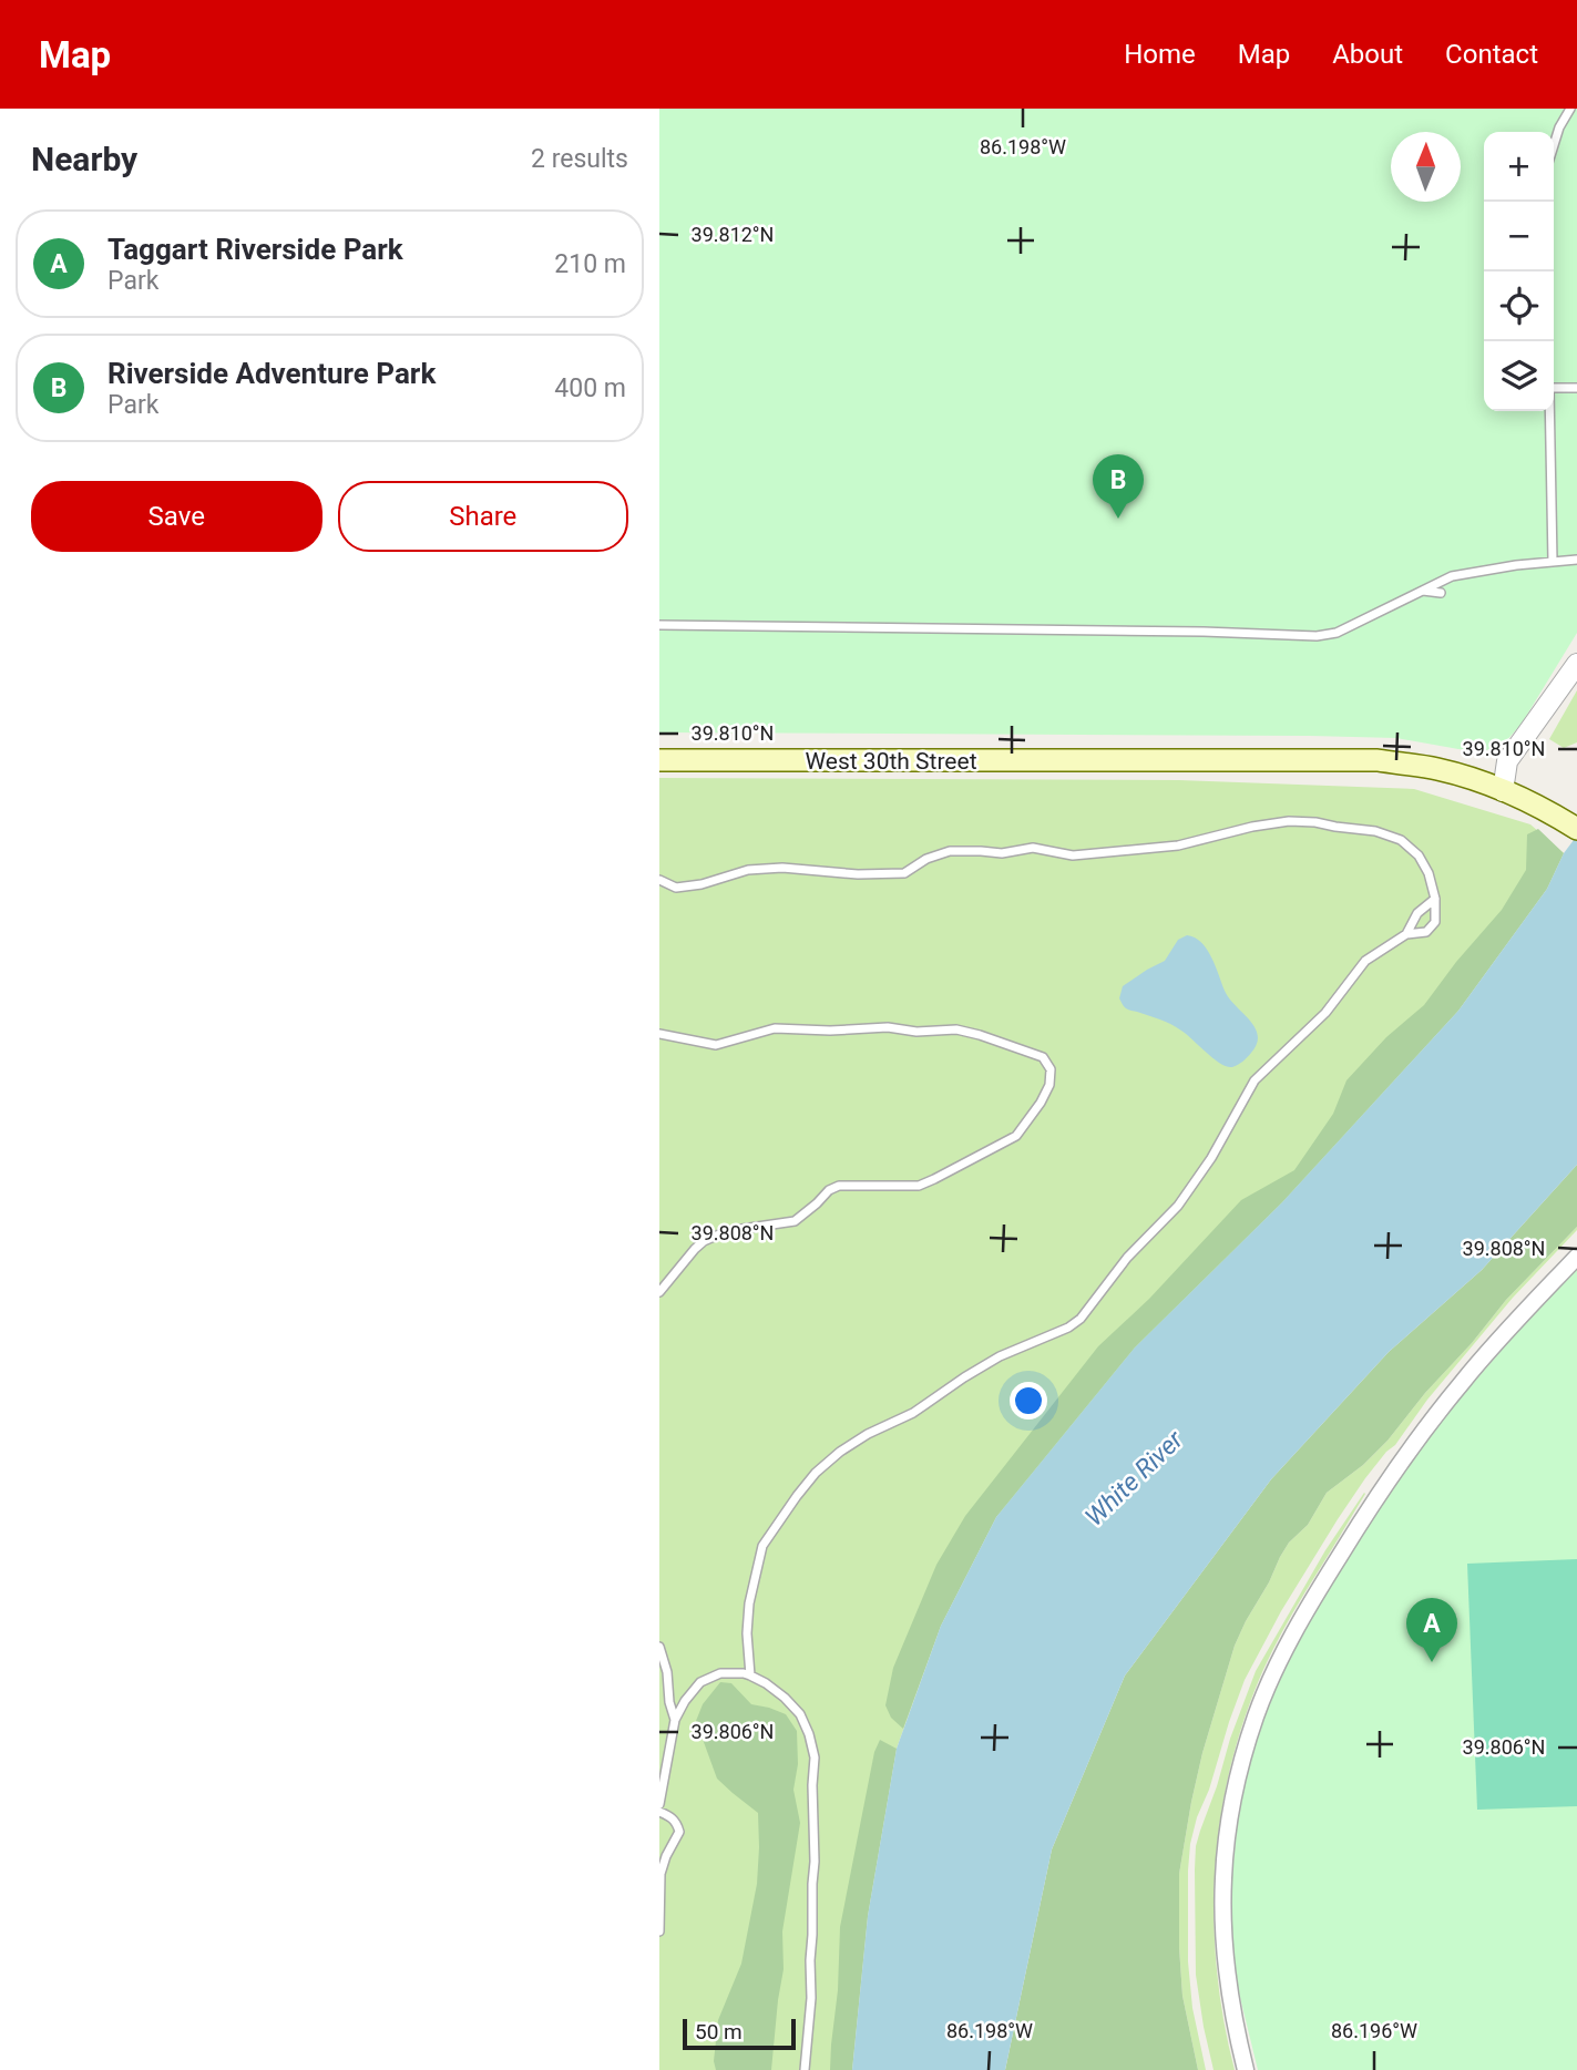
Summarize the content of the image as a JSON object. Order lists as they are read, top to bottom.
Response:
{
  "streets": {
    "main road": ["West 30th Street"]
  },
  "water": ["White River"],
  "scale_bar": "50 m",
  "north": "top",
  "page": {
    "header": "Map",
    "nav": [
      "Home",
      "Map",
      "About",
      "Contact"
    ],
    "heading": ["Nearby", "2 results"],
    "map_buttons": ["+", "−"],
    "list": [
      {
        "mark": "A",
        "name": "Taggart Riverside Park",
        "note": "Park",
        "value": "210 m"
      },
      {
        "mark": "B",
        "name": "Riverside Adventure Park",
        "note": "Park",
        "value": "400 m"
      }
    ],
    "pins": ["B", "A"],
    "buttons": ["Save", "Share"],
    "scale": "50 m"
  },
  "coordinates": [
    "86.198°W",
    "39.812°N",
    "39.810°N",
    "39.808°N",
    "39.806°N",
    "86.196°W"
  ]
}
